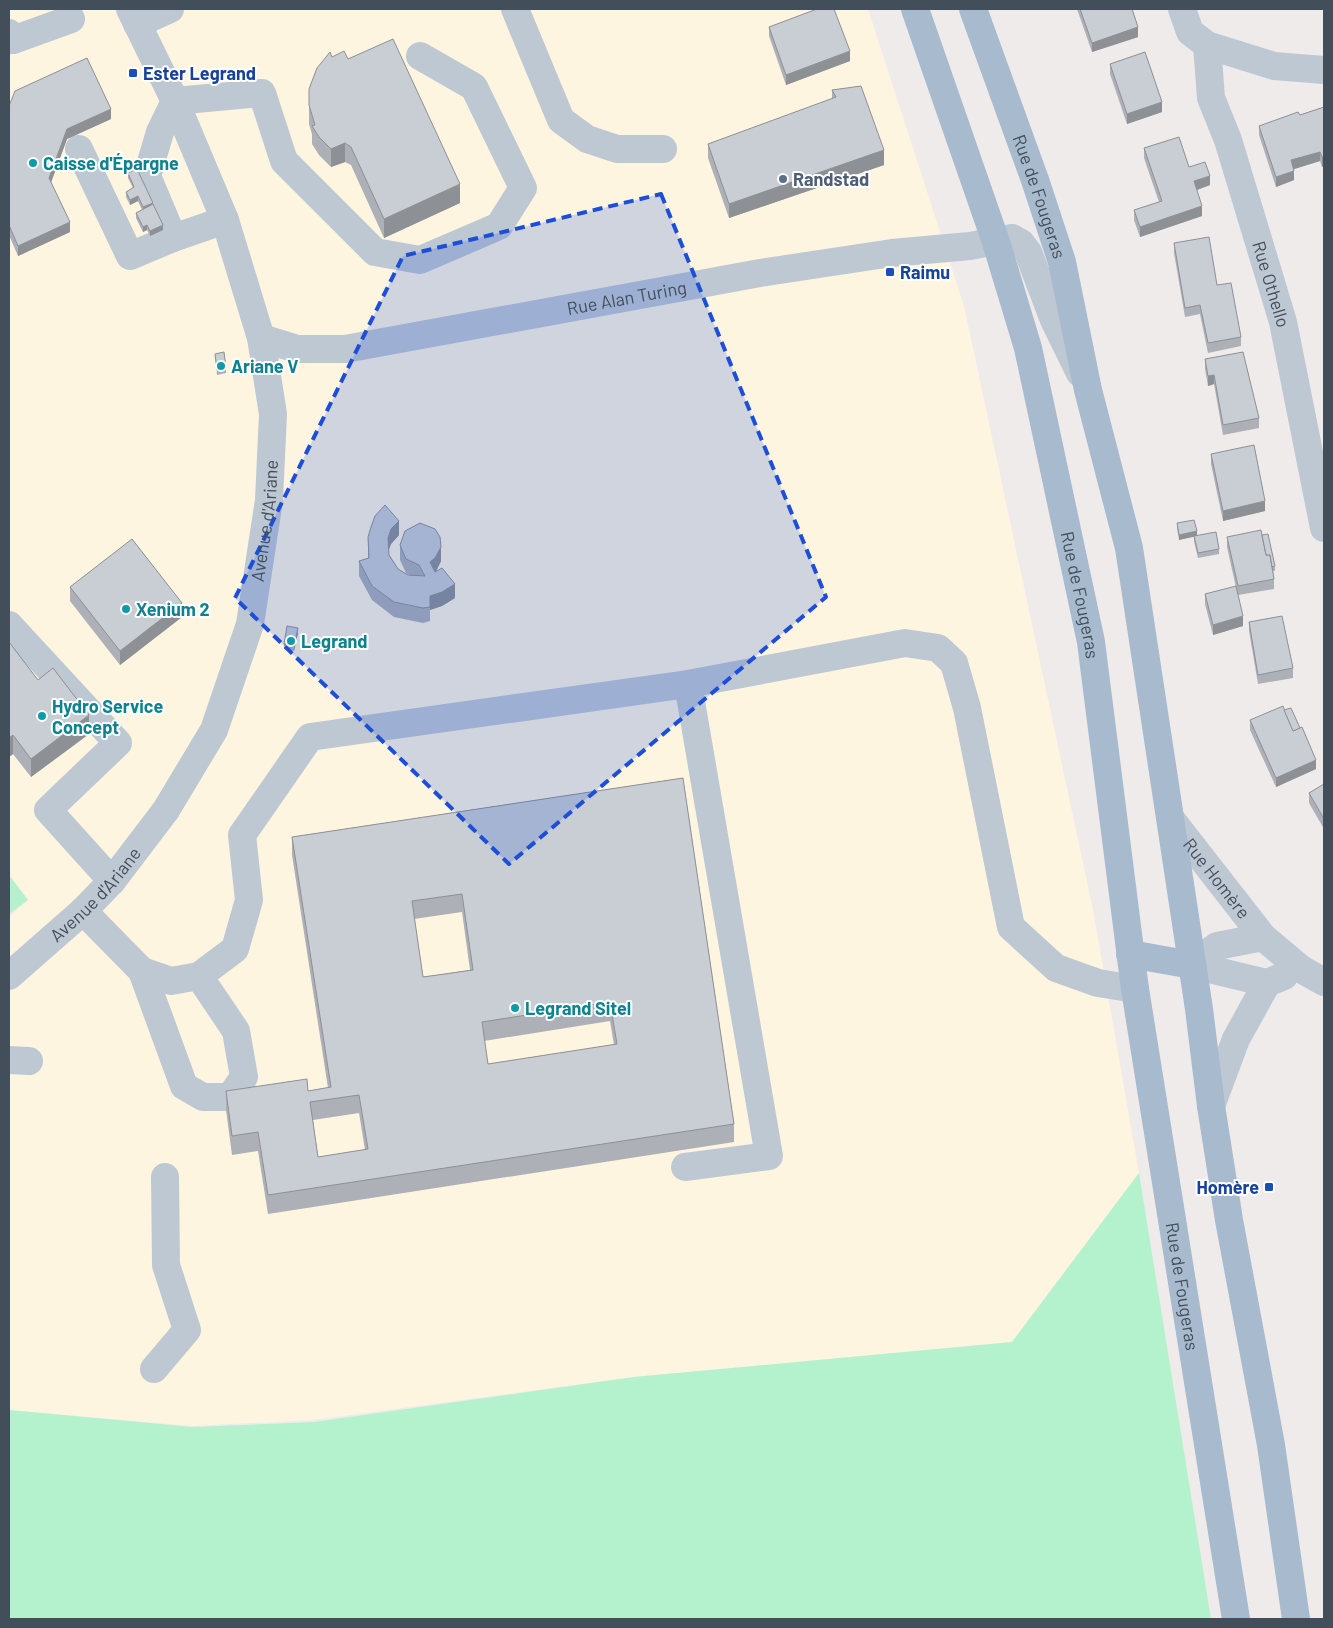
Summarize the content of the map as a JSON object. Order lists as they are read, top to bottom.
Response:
{
  "streets": {
    "main road": ["Rue de Fougeras"],
    "street": [
      "Rue Othello",
      "Rue Alan Turing",
      "Avenue d'Ariane",
      "Rue Homère"
    ]
  },
  "crossings": [
    ["Rue de Fougeras", "Rue Alan Turing"],
    ["Rue de Fougeras", "Rue Homère"],
    ["Rue Alan Turing", "Avenue d'Ariane"]
  ],
  "places": {
    "transit": ["Ester Legrand", "Raimu", "Homère"],
    "other": [
      "Caisse d'Épargne",
      "Randstad",
      "Ariane V",
      "Xenium 2",
      "Legrand",
      "Hydro Service Concept",
      "Legrand Sitel"
    ]
  }
}
